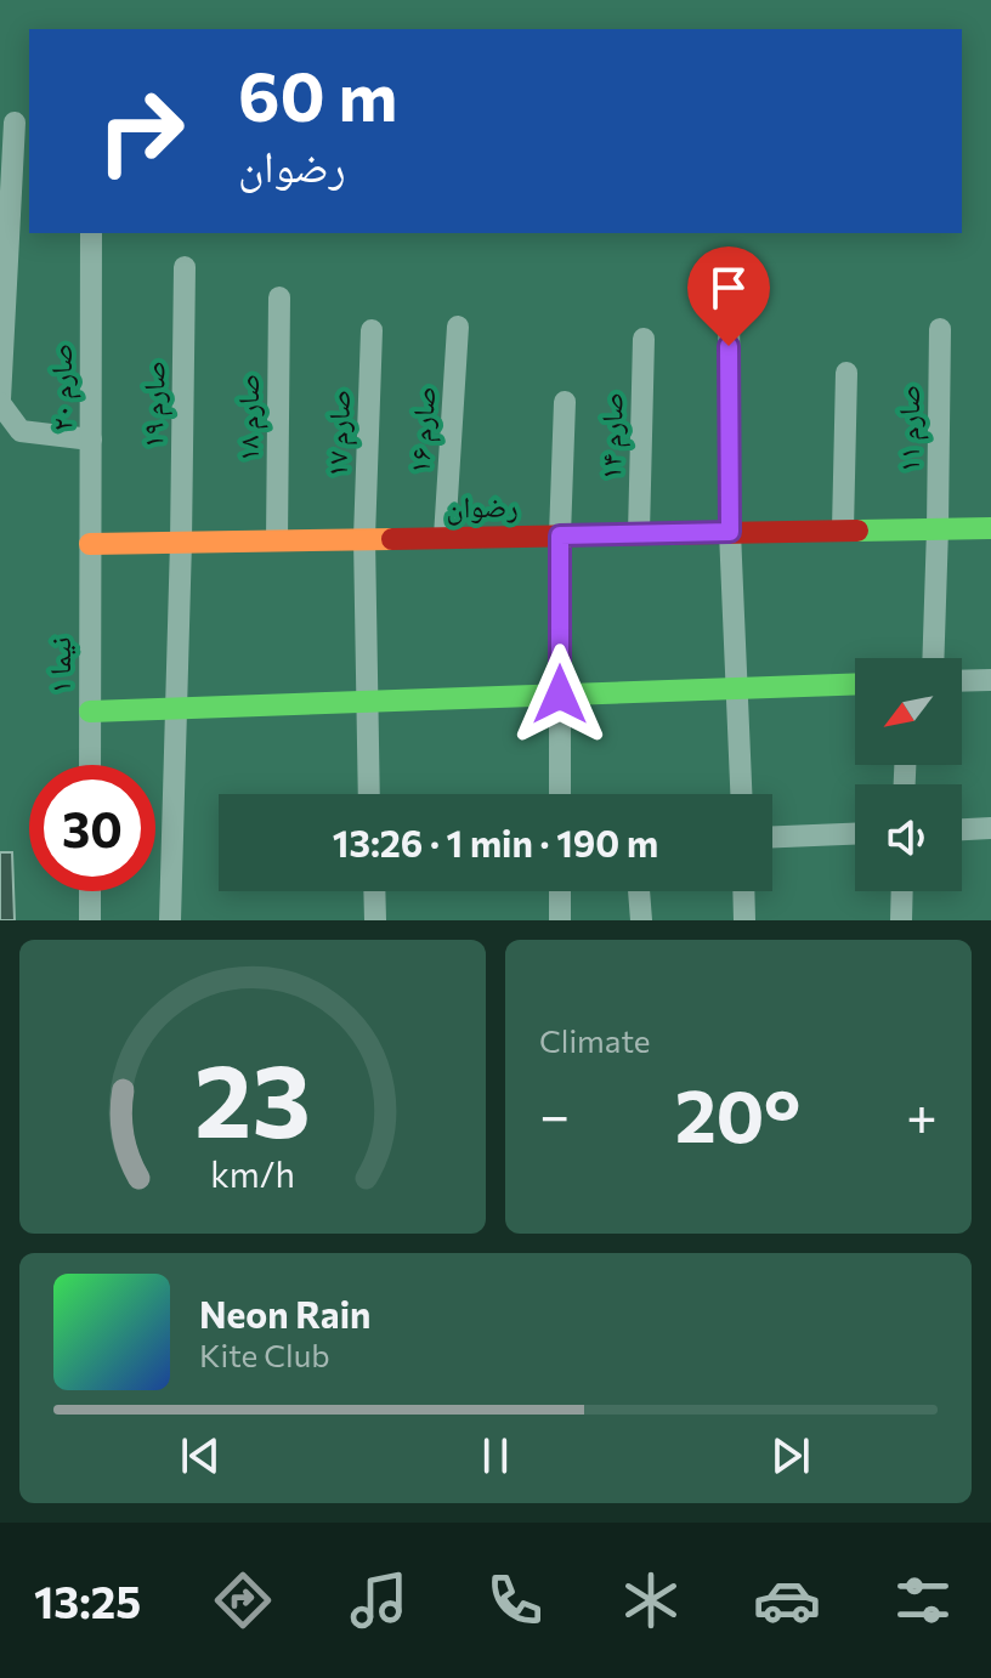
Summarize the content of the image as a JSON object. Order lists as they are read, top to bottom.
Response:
{
  "streets": {
    "street": [
      "صارم ۲۰",
      "صارم ۱۹",
      "صارم ۱۸",
      "صارم ۱۱",
      "صارم ۱۶",
      "صارم ۱۷",
      "صارم ۱۴",
      "رضوان",
      "نیما ۱"
    ]
  },
  "crossings": [
    ["صارم ۲۰", "رضوان"],
    ["صارم ۲۰", "نیما ۱"],
    ["صارم ۱۹", "رضوان"],
    ["صارم ۱۸", "رضوان"],
    ["صارم ۱۱", "رضوان"],
    ["صارم ۱۶", "رضوان"],
    ["صارم ۱۷", "رضوان"],
    ["صارم ۱۴", "رضوان"],
    ["رضوان", "نیما ۱"]
  ],
  "north": "bottom left",
  "page": {
    "turn": ["60 m", "رضوان"],
    "limit": "30",
    "trip": "13:26 · 1 min · 190 m",
    "tile": "Climate",
    "heat": ["−", "20°", "+"],
    "song": ["Neon Rain", "Kite Club"],
    "tabs": "13:25",
    "gauge": ["23", "km/h"]
  }
}
